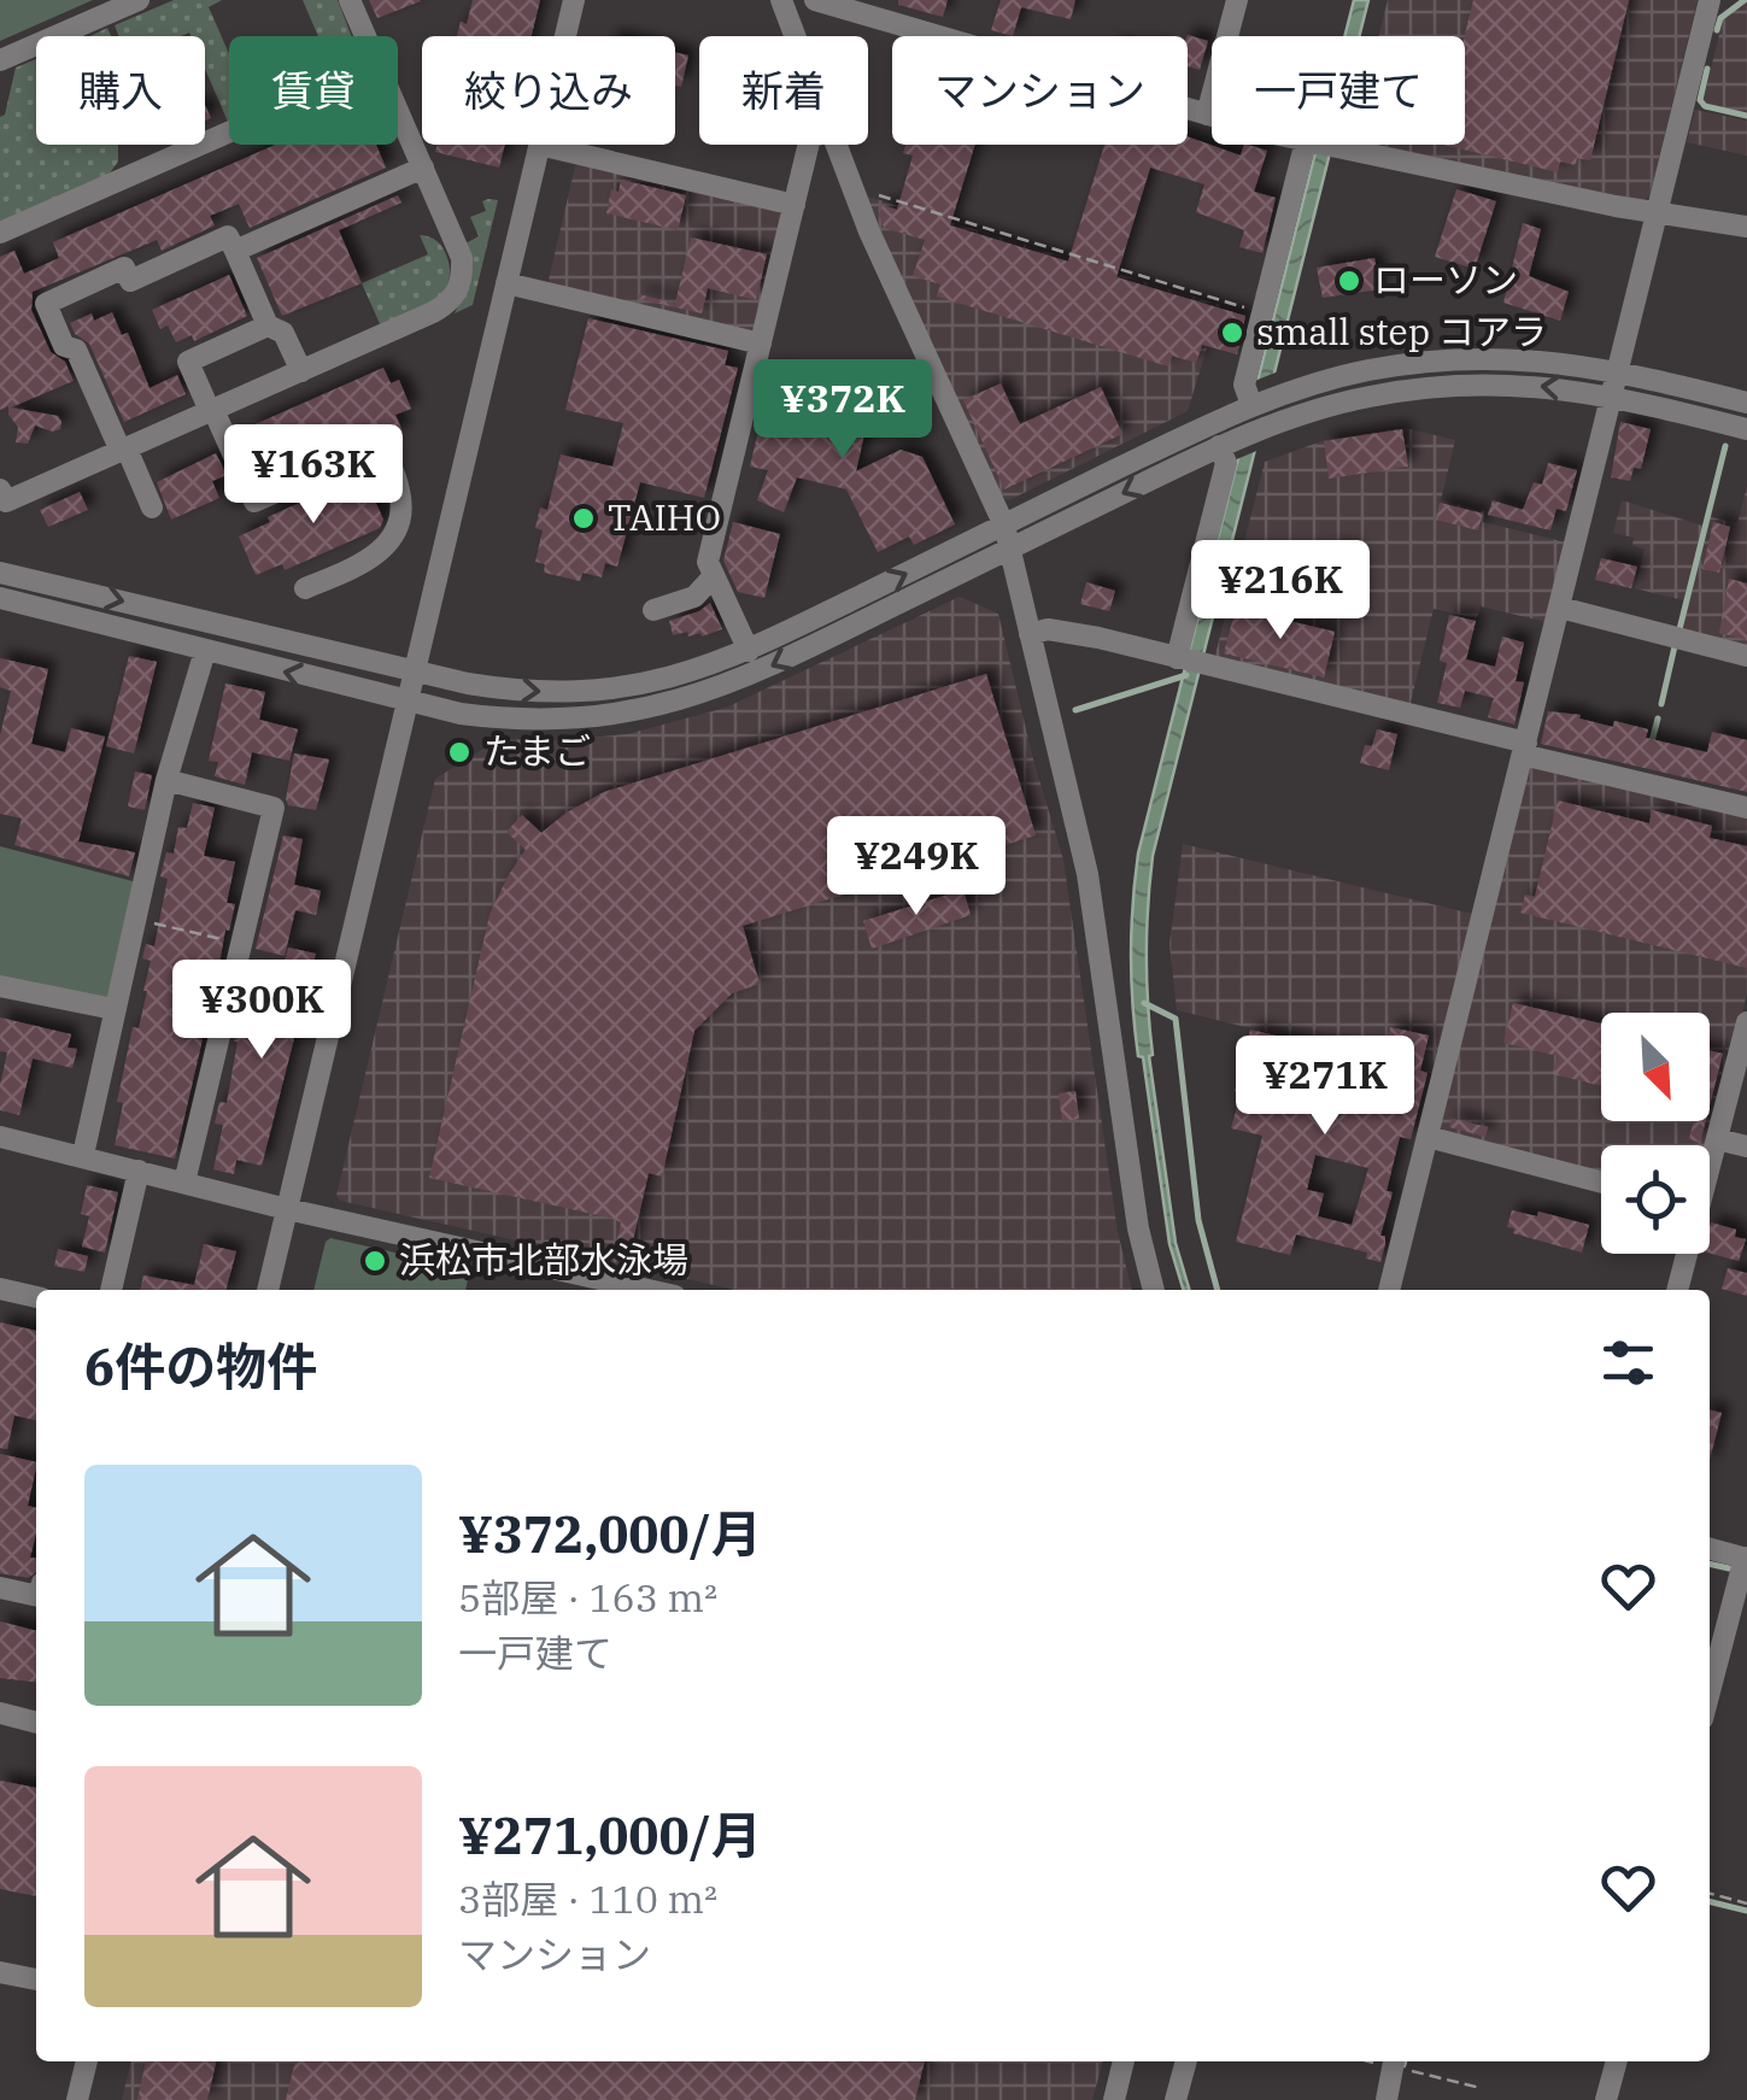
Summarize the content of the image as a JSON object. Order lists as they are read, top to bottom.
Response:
{
  "places": [
    "ローソン",
    "small step コアラ",
    "TAIHO",
    "たまご",
    "浜松市北部水泳場"
  ],
  "north": "bottom right",
  "page": {
    "chip": [
      "購入",
      "賃貸",
      "絞り込み",
      "新着",
      "マンション",
      "一戸建て"
    ],
    "price": [
      "¥372K",
      "¥163K",
      "¥216K",
      "¥249K",
      "¥300K",
      "¥271K"
    ],
    "heading": "6件の物件",
    "list": [
      {
        "name": "¥372,000/月",
        "note": "5部屋 · 163 m² · 一戸建て"
      },
      {
        "name": "¥271,000/月",
        "note": "3部屋 · 110 m² · マンション"
      }
    ]
  }
}
